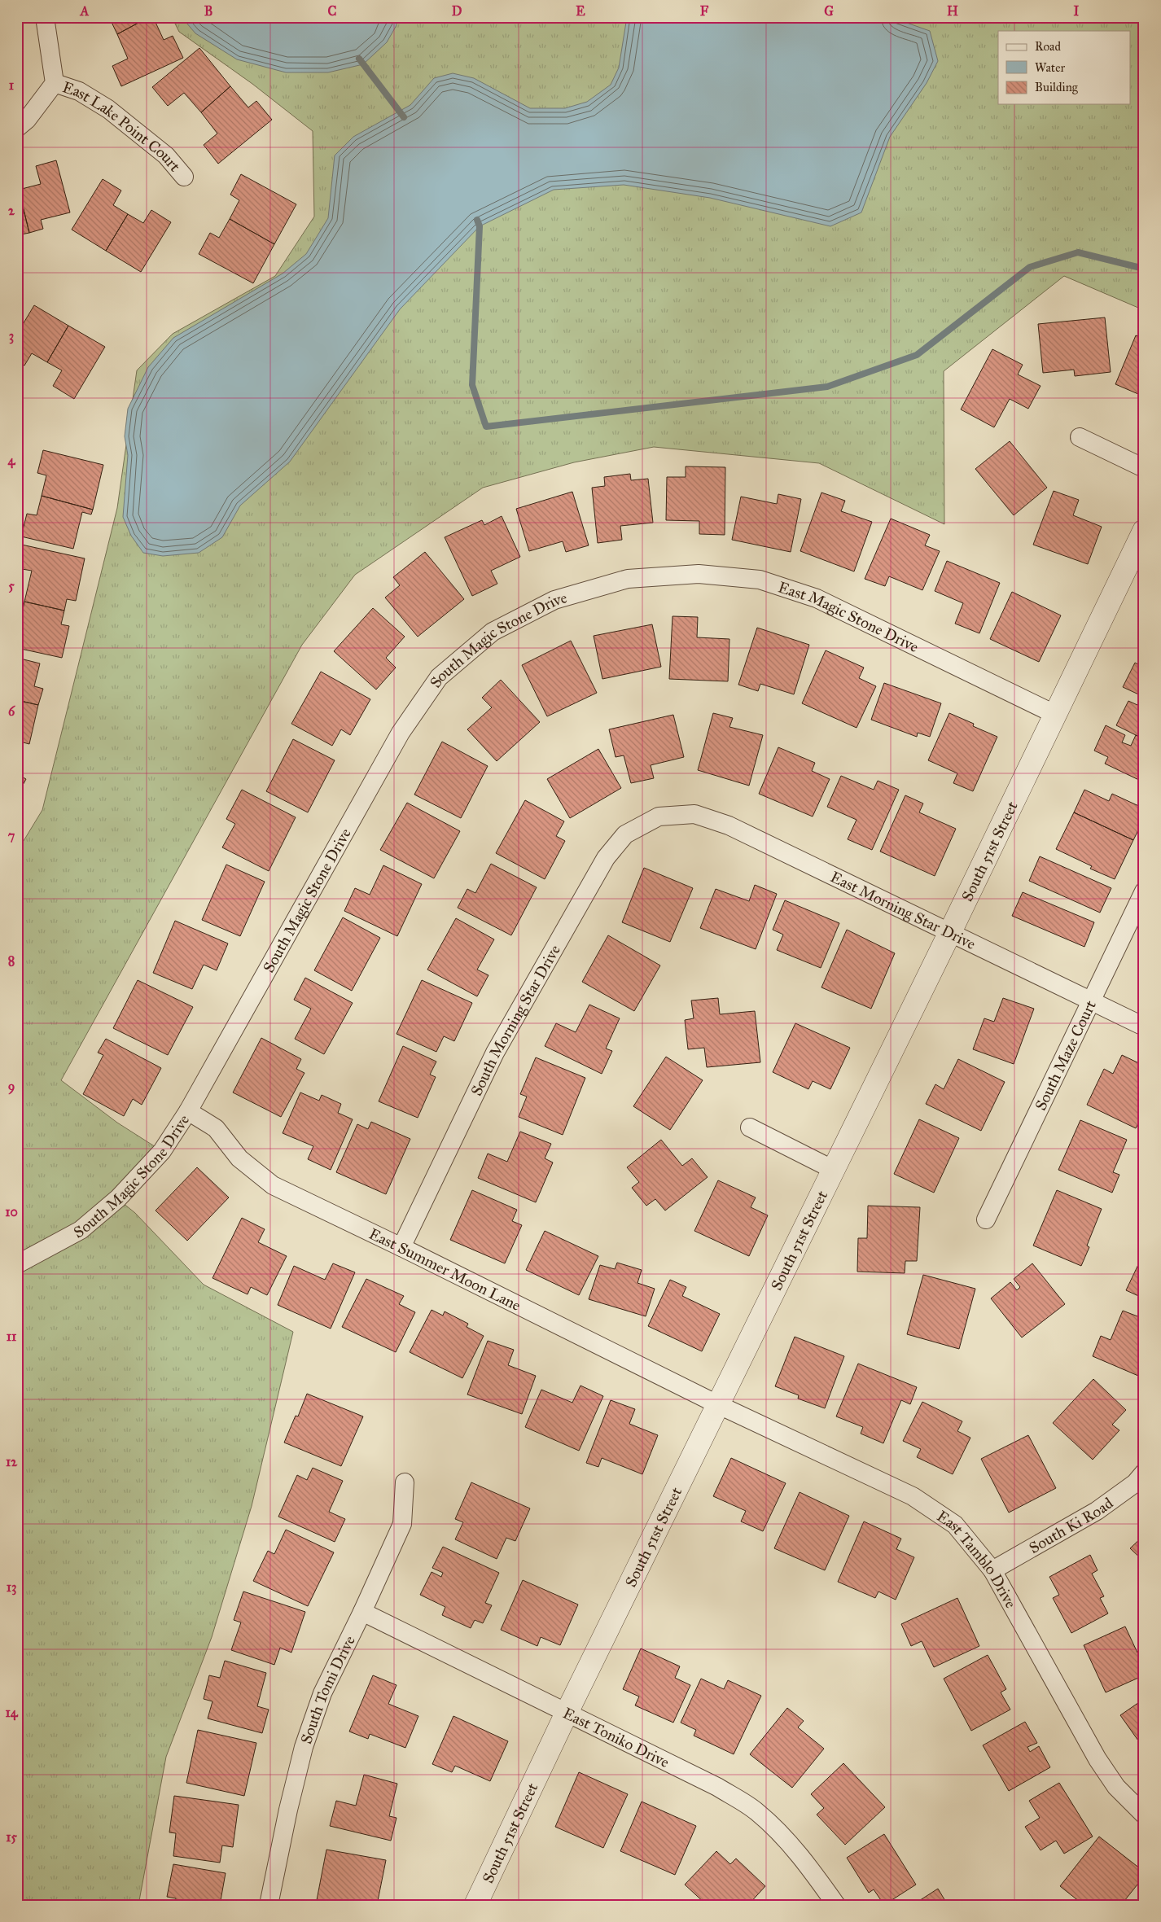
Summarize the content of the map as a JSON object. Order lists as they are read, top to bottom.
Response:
{
  "streets": {
    "street": [
      "East Lake Point Court",
      "East Magic Stone Drive",
      "South Magic Stone Drive",
      "South 51st Street",
      "East Morning Star Drive",
      "South Morning Star Drive",
      "South Maze Court",
      "East Summer Moon Lane",
      "South Ki Road",
      "East Tamblo Drive",
      "South Tomi Drive",
      "East Toniko Drive"
    ]
  },
  "crossings": [
    ["East Magic Stone Drive", "South Magic Stone Drive"],
    ["East Magic Stone Drive", "South 51st Street"],
    ["South Magic Stone Drive", "East Summer Moon Lane"],
    ["South 51st Street", "East Morning Star Drive"],
    ["South 51st Street", "East Summer Moon Lane"],
    ["South 51st Street", "East Tamblo Drive"],
    ["South 51st Street", "East Toniko Drive"],
    ["East Morning Star Drive", "South Morning Star Drive"],
    ["East Morning Star Drive", "South Maze Court"],
    ["South Morning Star Drive", "East Summer Moon Lane"],
    ["East Summer Moon Lane", "East Tamblo Drive"],
    ["South Ki Road", "East Tamblo Drive"],
    ["South Tomi Drive", "East Toniko Drive"]
  ],
  "legend": ["Road", "Water", "Building"],
  "grid": {
    "columns": [
      "A",
      "B",
      "C",
      "D",
      "E",
      "F",
      "G",
      "H",
      "I"
    ],
    "rows": [
      "1",
      "2",
      "3",
      "4",
      "5",
      "6",
      "7",
      "8",
      "9",
      "10",
      "11",
      "12",
      "13",
      "14",
      "15"
    ]
  }
}
